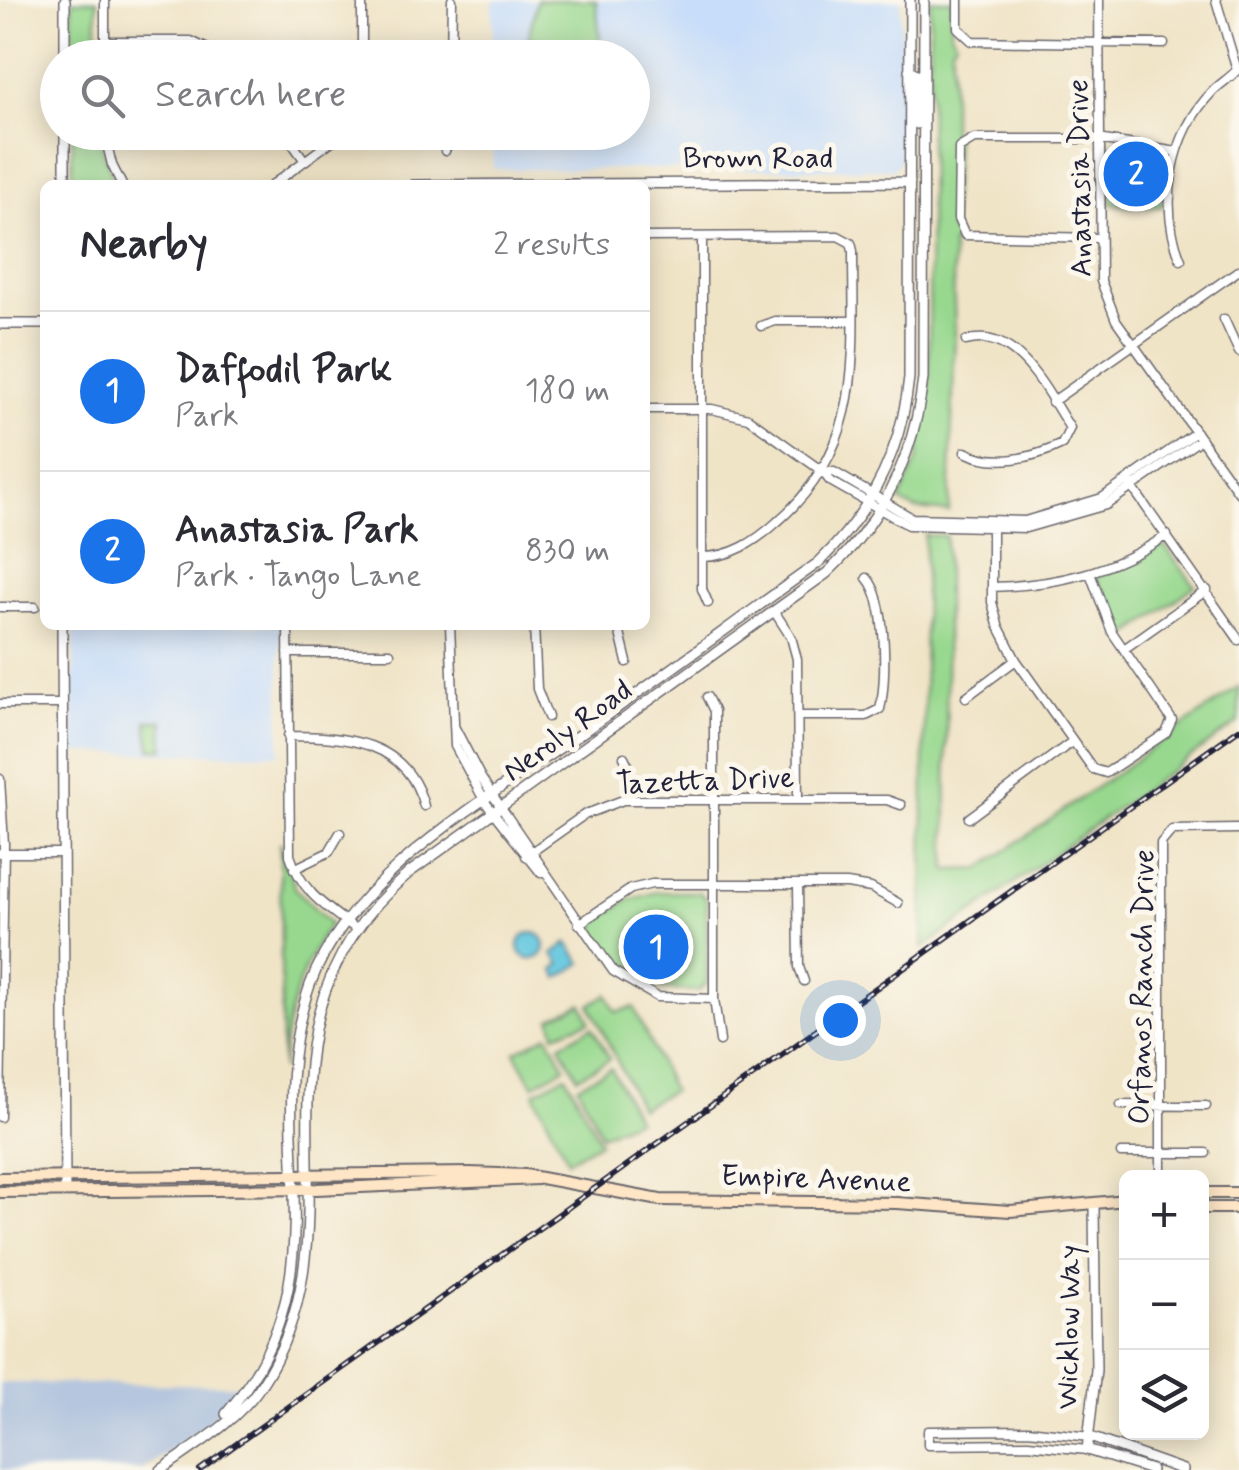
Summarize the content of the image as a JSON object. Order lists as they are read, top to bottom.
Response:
{
  "streets": {
    "main road": ["Empire Avenue"],
    "street": [
      "Brown Road",
      "Anastasia Drive",
      "Neroly Road",
      "Tazetta Drive",
      "Orfanos Ranch Drive",
      "Wicklow Way"
    ]
  },
  "crossings": [
    ["Brown Road", "Neroly Road"],
    ["Neroly Road", "Empire Avenue"],
    ["Empire Avenue", "Wicklow Way"]
  ],
  "page": {
    "search": "Search here",
    "pins": ["2", "1"],
    "heading": ["Nearby", "2 results"],
    "list": [
      {
        "mark": "1",
        "name": "Daffodil Park",
        "note": "Park",
        "value": "180 m"
      },
      {
        "mark": "2",
        "name": "Anastasia Park",
        "note": "Park · Tango Lane",
        "value": "830 m"
      }
    ],
    "map_buttons": ["+", "−"]
  }
}
